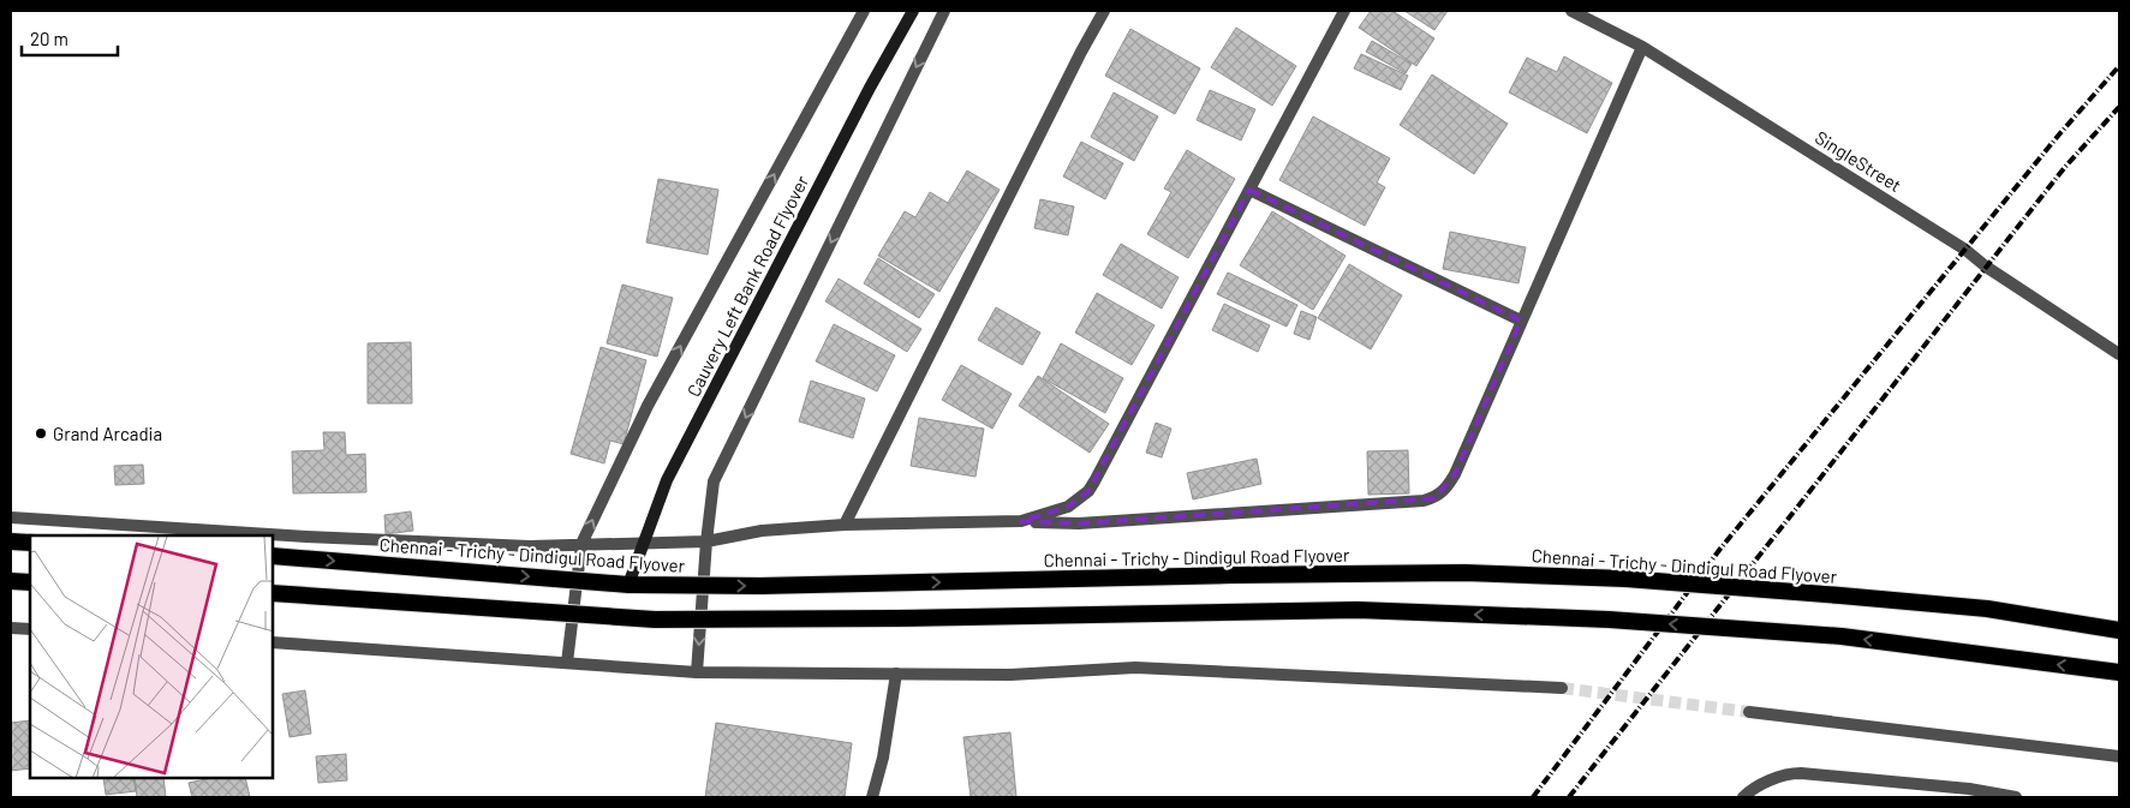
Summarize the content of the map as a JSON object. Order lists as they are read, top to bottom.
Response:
{
  "streets": {
    "highway": ["Chennai - Trichy - Dindigul Road Flyover"],
    "main road": ["Cauvery Left Bank Road Flyover"],
    "street": ["SingleStreet"]
  },
  "crossings": [
    ["Cauvery Left Bank Road Flyover", "Chennai - Trichy - Dindigul Road Flyover"]
  ],
  "places": ["Grand Arcadia"],
  "scale_bar": "20 m"
}
